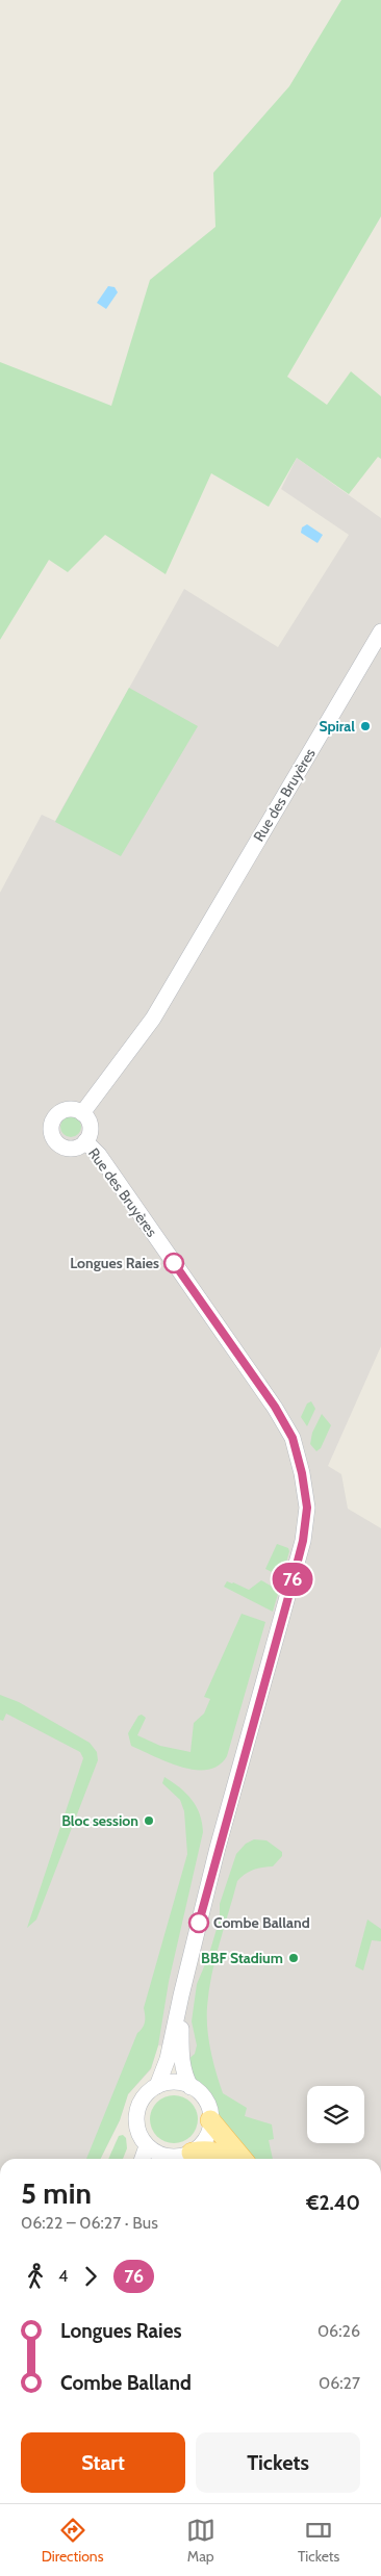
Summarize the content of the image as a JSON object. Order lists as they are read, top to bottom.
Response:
{
  "streets": {
    "street": ["Rue des Bruyères"]
  },
  "places": [
    "Spiral",
    "Longues Raies",
    "Bloc session",
    "Combe Balland",
    "BBF Stadium"
  ],
  "lines": ["bus line 76"],
  "page": {
    "on_map": "76",
    "heading": ["5 min", "06:22 – 06:27 · Bus", "€2.40"],
    "legs": ["4", "76"],
    "list": [
      {
        "name": "Longues Raies",
        "value": "06:26"
      },
      {
        "name": "Combe Balland",
        "value": "06:27"
      }
    ],
    "buttons": ["Start", "Tickets"],
    "tabs": ["Directions", "Map", "Tickets"]
  }
}
